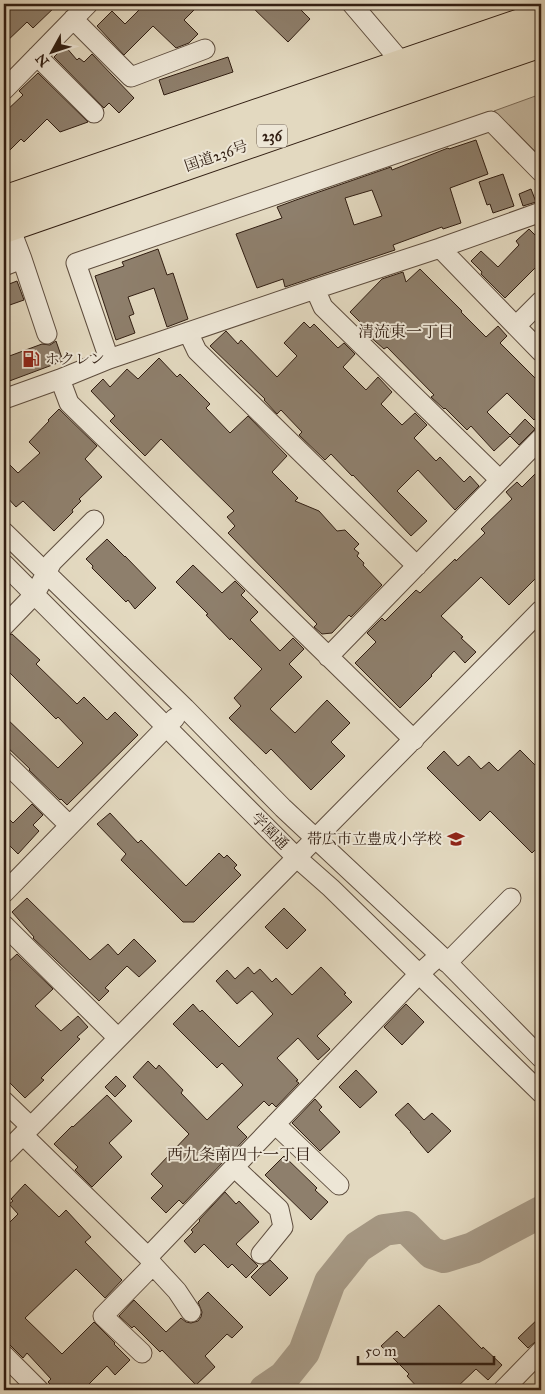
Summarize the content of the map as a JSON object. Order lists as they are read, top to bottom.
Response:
{
  "streets": {
    "highway": ["236", "国道236号"],
    "street": ["学園通"]
  },
  "districts": ["清流東一丁目", "西九条南四十一丁目"],
  "places": {
    "fuel station": ["ホクレン"],
    "school or university": ["帯広市立豊成小学校"]
  },
  "scale_bar": "50 m",
  "north": "bottom left"
}
